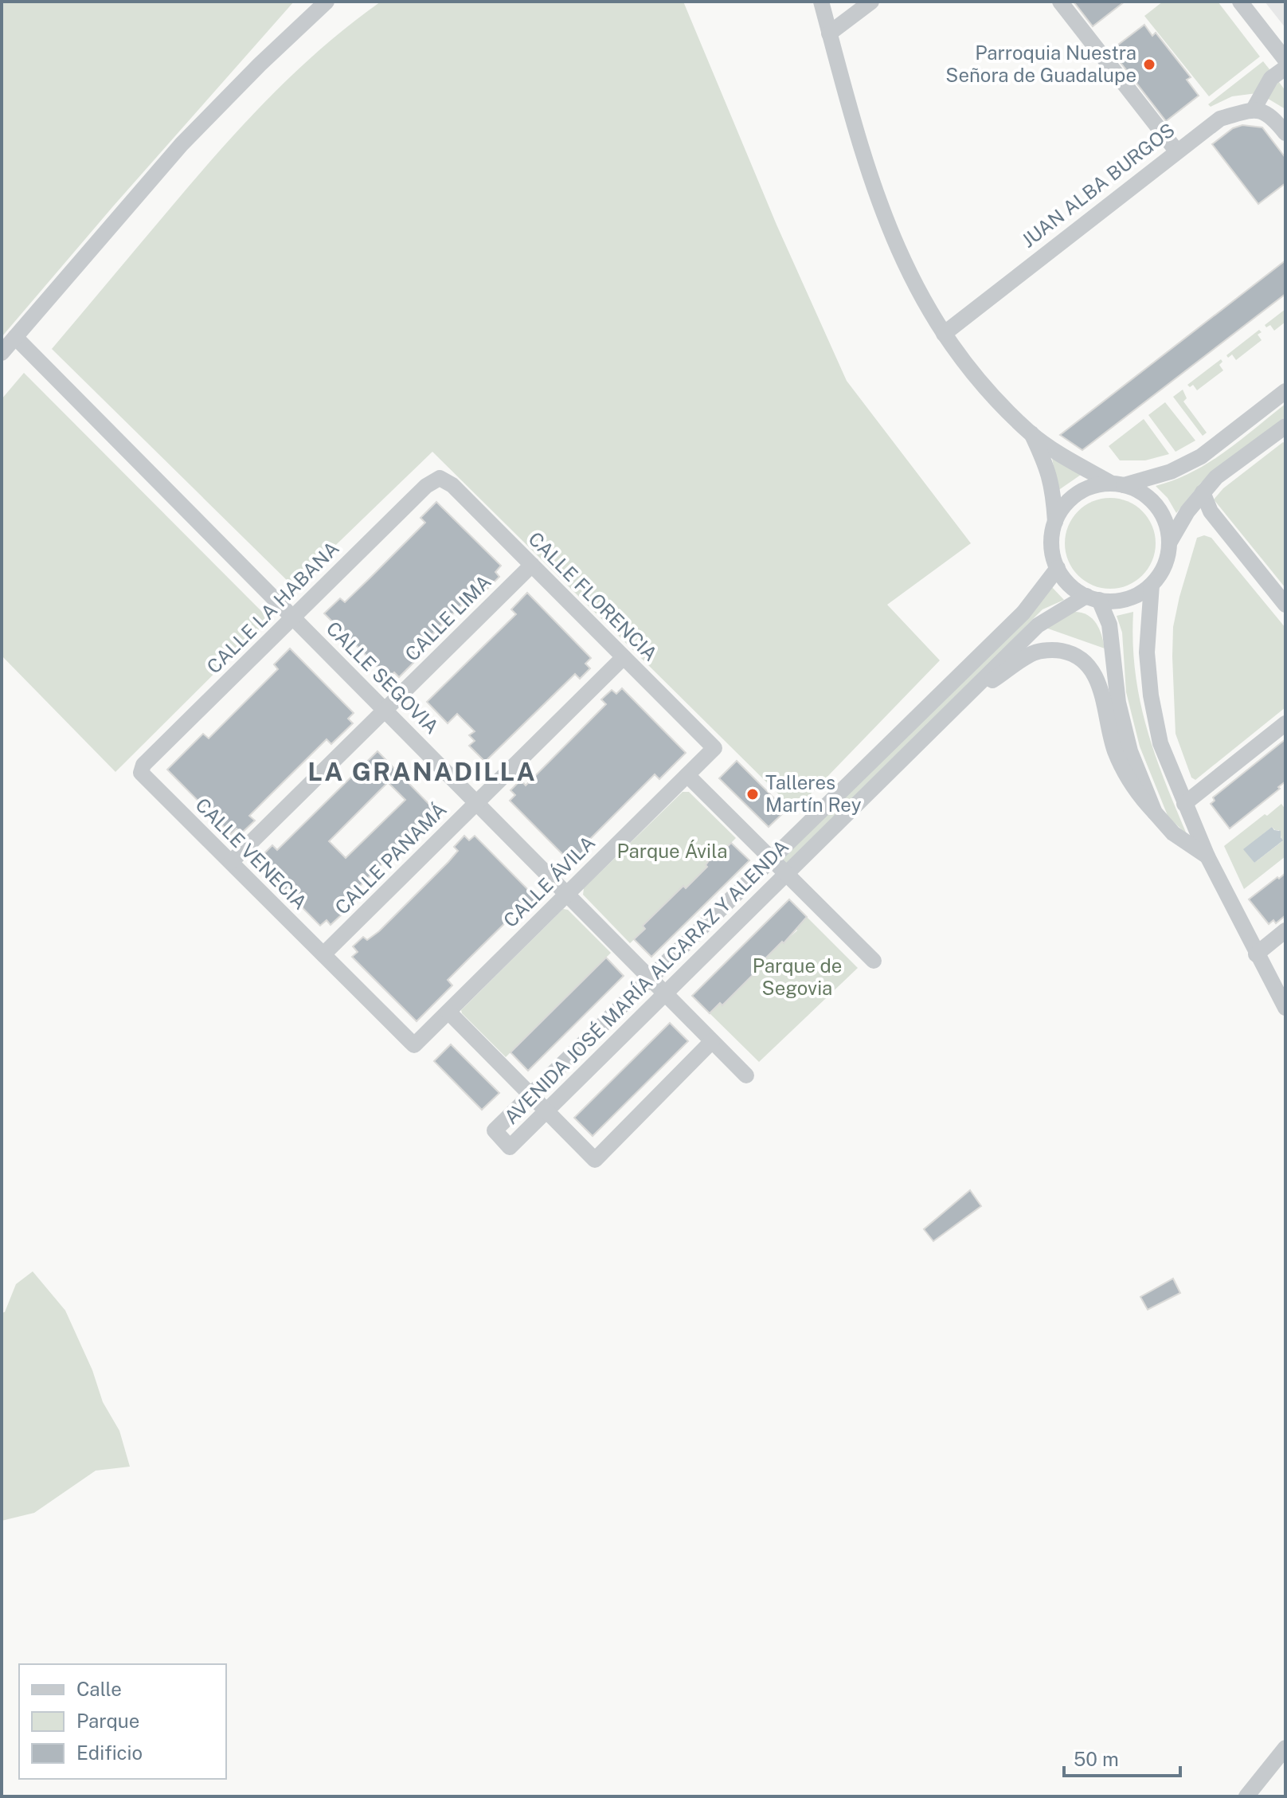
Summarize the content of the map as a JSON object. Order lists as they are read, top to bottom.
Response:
{
  "streets": {
    "street": [
      "JUAN ALBA BURGOS",
      "CALLE FLORENCIA",
      "CALLE LA HABANA",
      "CALLE LIMA",
      "CALLE SEGOVIA",
      "CALLE VENECIA",
      "CALLE PANAMÁ",
      "CALLE ÁVILA",
      "AVENIDA JOSÉ MARÍA ALCARAZ Y ALENDA"
    ]
  },
  "crossings": [
    ["CALLE FLORENCIA", "CALLE LA HABANA"],
    ["CALLE FLORENCIA", "CALLE LIMA"],
    ["CALLE FLORENCIA", "CALLE PANAMÁ"],
    ["CALLE FLORENCIA", "CALLE ÁVILA"],
    ["CALLE LA HABANA", "CALLE SEGOVIA"],
    ["CALLE LA HABANA", "CALLE VENECIA"],
    ["CALLE LIMA", "CALLE SEGOVIA"],
    ["CALLE LIMA", "CALLE VENECIA"],
    ["CALLE SEGOVIA", "CALLE PANAMÁ"],
    ["CALLE SEGOVIA", "CALLE ÁVILA"],
    ["CALLE SEGOVIA", "AVENIDA JOSÉ MARÍA ALCARAZ Y ALENDA"],
    ["CALLE VENECIA", "CALLE PANAMÁ"],
    ["CALLE VENECIA", "CALLE ÁVILA"]
  ],
  "districts": ["LA GRANADILLA"],
  "parks": ["Parque Ávila", "Parque de Segovia"],
  "places": ["Parroquia Nuestra Señora de Guadalupe", "Talleres Martín Rey"],
  "legend": ["Calle", "Parque", "Edificio"],
  "scale_bar": "50 m"
}
